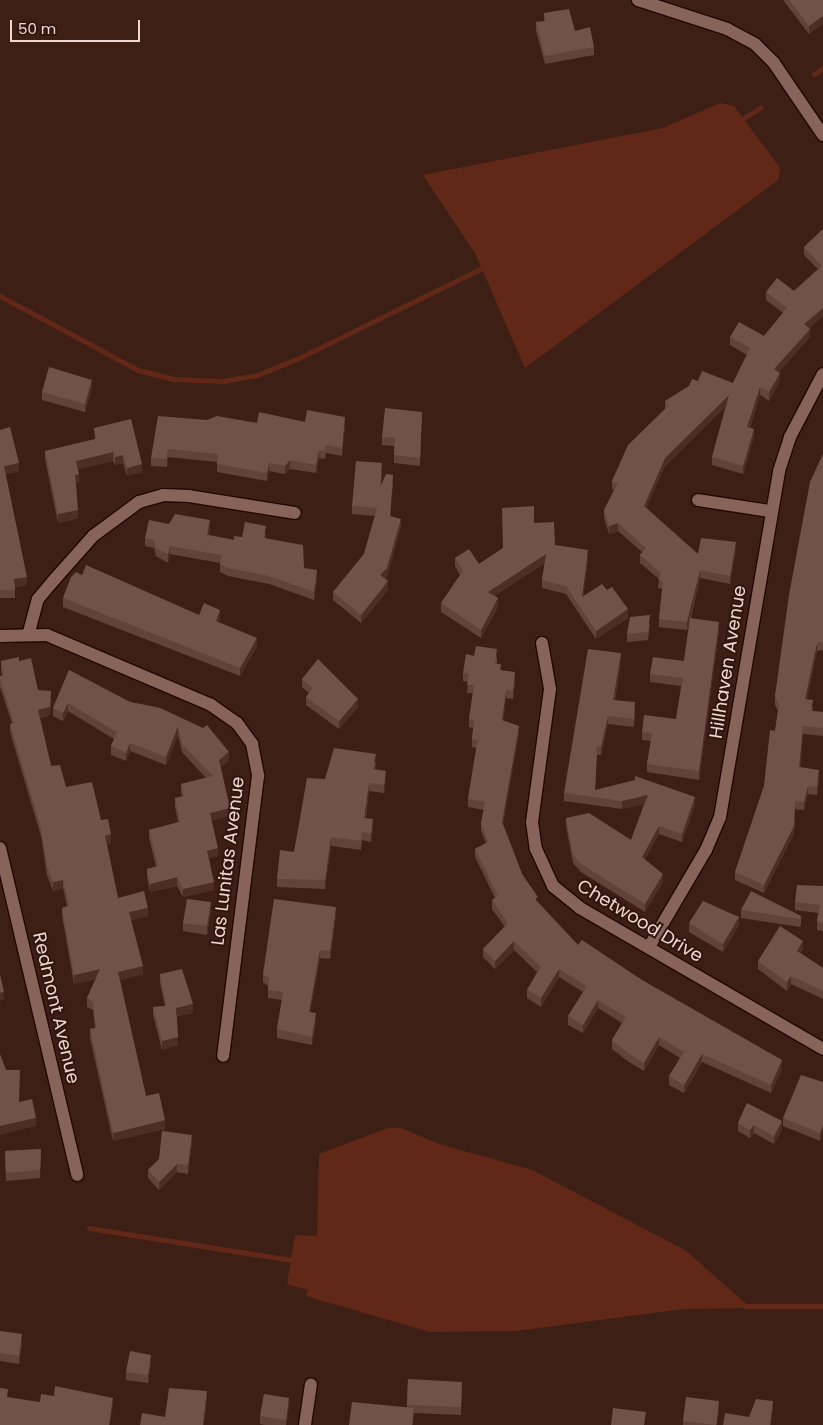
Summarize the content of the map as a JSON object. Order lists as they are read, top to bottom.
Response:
{
  "streets": {
    "street": [
      "Hillhaven Avenue",
      "Las Lunitas Avenue",
      "Chetwood Drive",
      "Redmont Avenue"
    ]
  },
  "crossings": [
    ["Hillhaven Avenue", "Chetwood Drive"]
  ],
  "scale_bar": "50 m"
}
